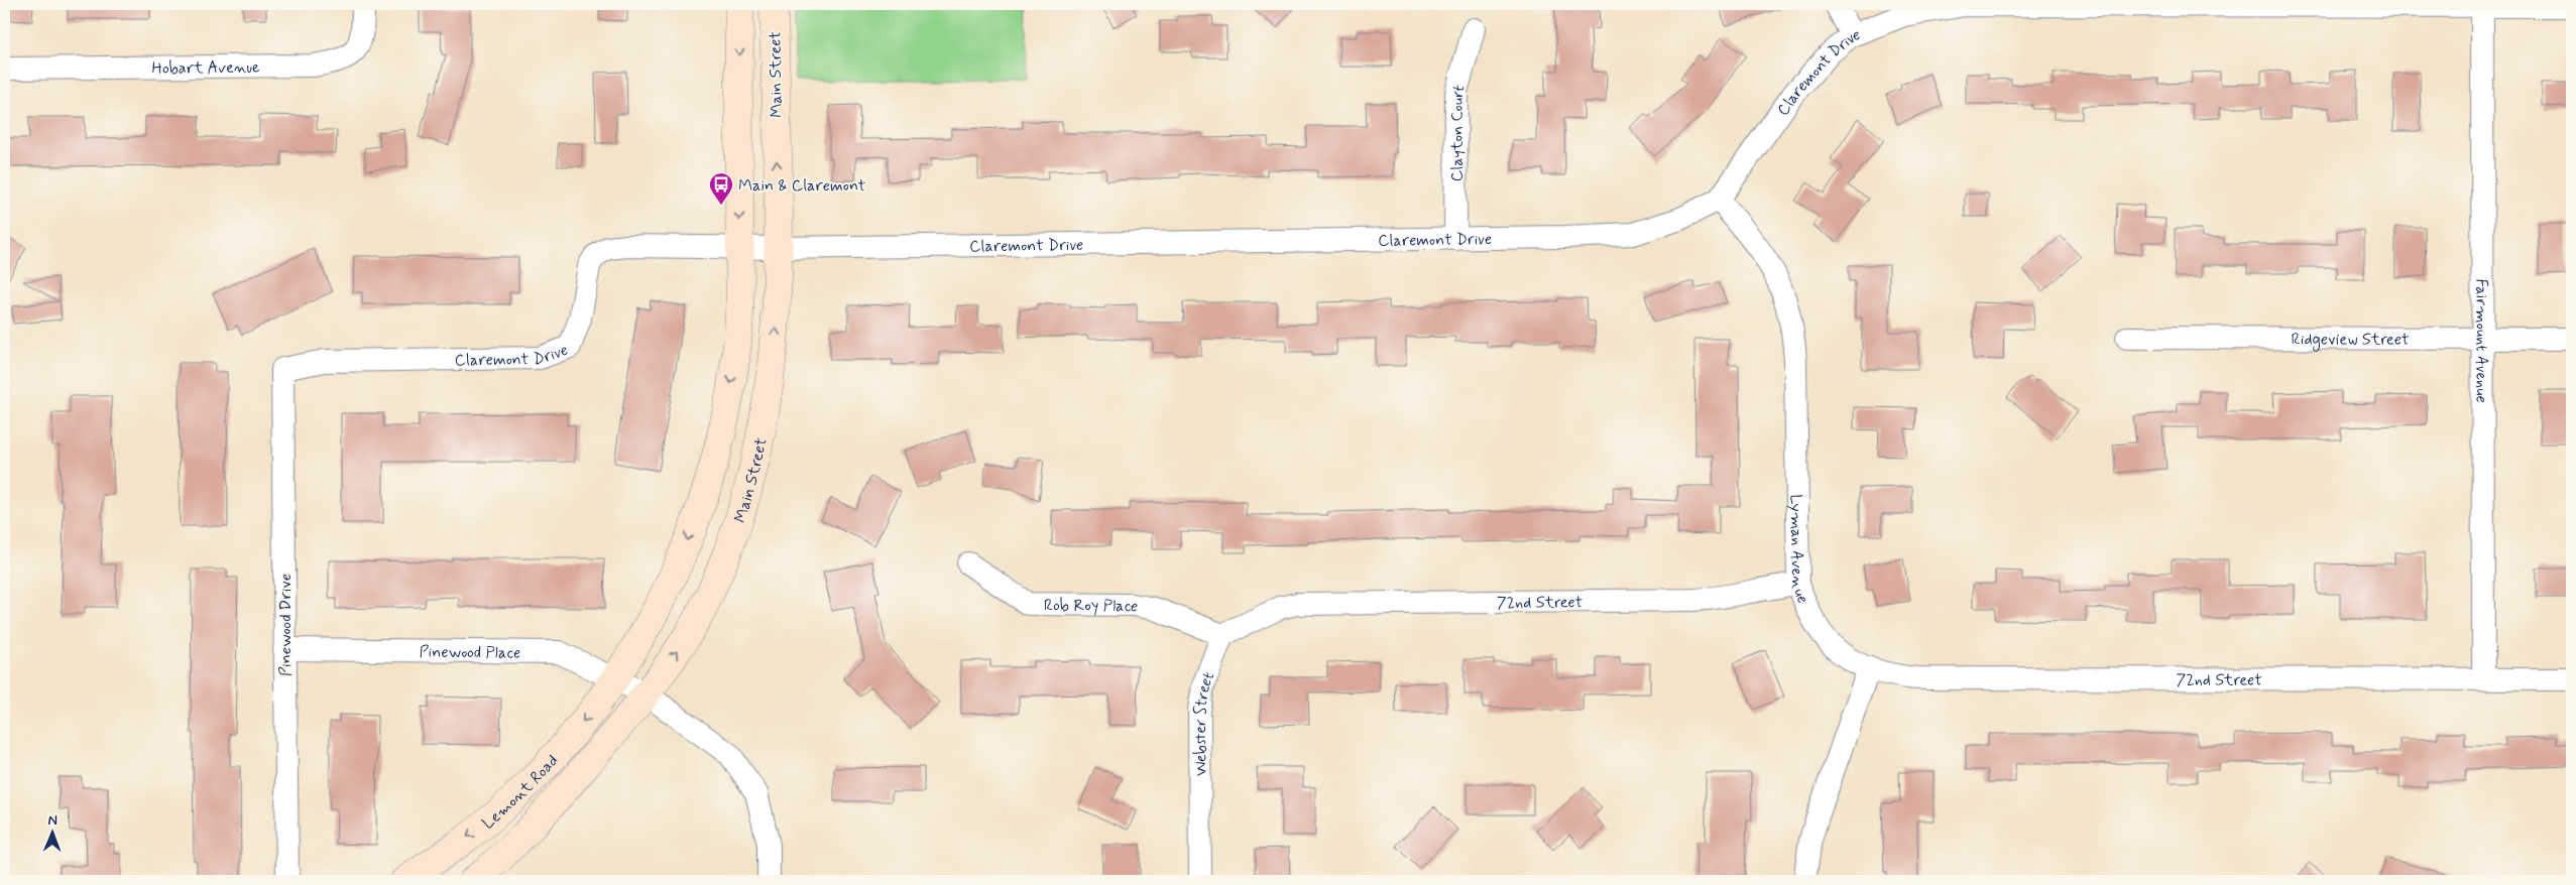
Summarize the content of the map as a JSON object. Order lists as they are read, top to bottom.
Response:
{
  "streets": {
    "main road": ["Main Street", "Lemont Road"],
    "street": [
      "Hobart Avenue",
      "Claremont Drive",
      "Clayton Court",
      "Ridgeview Street",
      "Fairmount Avenue",
      "Lyman Avenue",
      "72nd Street",
      "Rob Roy Place",
      "Pinewood Drive",
      "Pinewood Place",
      "Webster Street"
    ]
  },
  "crossings": [
    ["Main Street", "Claremont Drive"],
    ["Main Street", "Pinewood Place"],
    ["Main Street", "Lemont Road"],
    ["Claremont Drive", "Clayton Court"],
    ["Claremont Drive", "Fairmount Avenue"],
    ["Claremont Drive", "Lyman Avenue"],
    ["Claremont Drive", "Pinewood Drive"],
    ["Ridgeview Street", "Fairmount Avenue"],
    ["Fairmount Avenue", "72nd Street"],
    ["Lyman Avenue", "72nd Street"],
    ["72nd Street", "Rob Roy Place"],
    ["72nd Street", "Webster Street"],
    ["Rob Roy Place", "Webster Street"],
    ["Pinewood Drive", "Pinewood Place"],
    ["Pinewood Place", "Lemont Road"]
  ],
  "places": {
    "bus stop": ["Main & Claremont"]
  },
  "north": "top"
}
